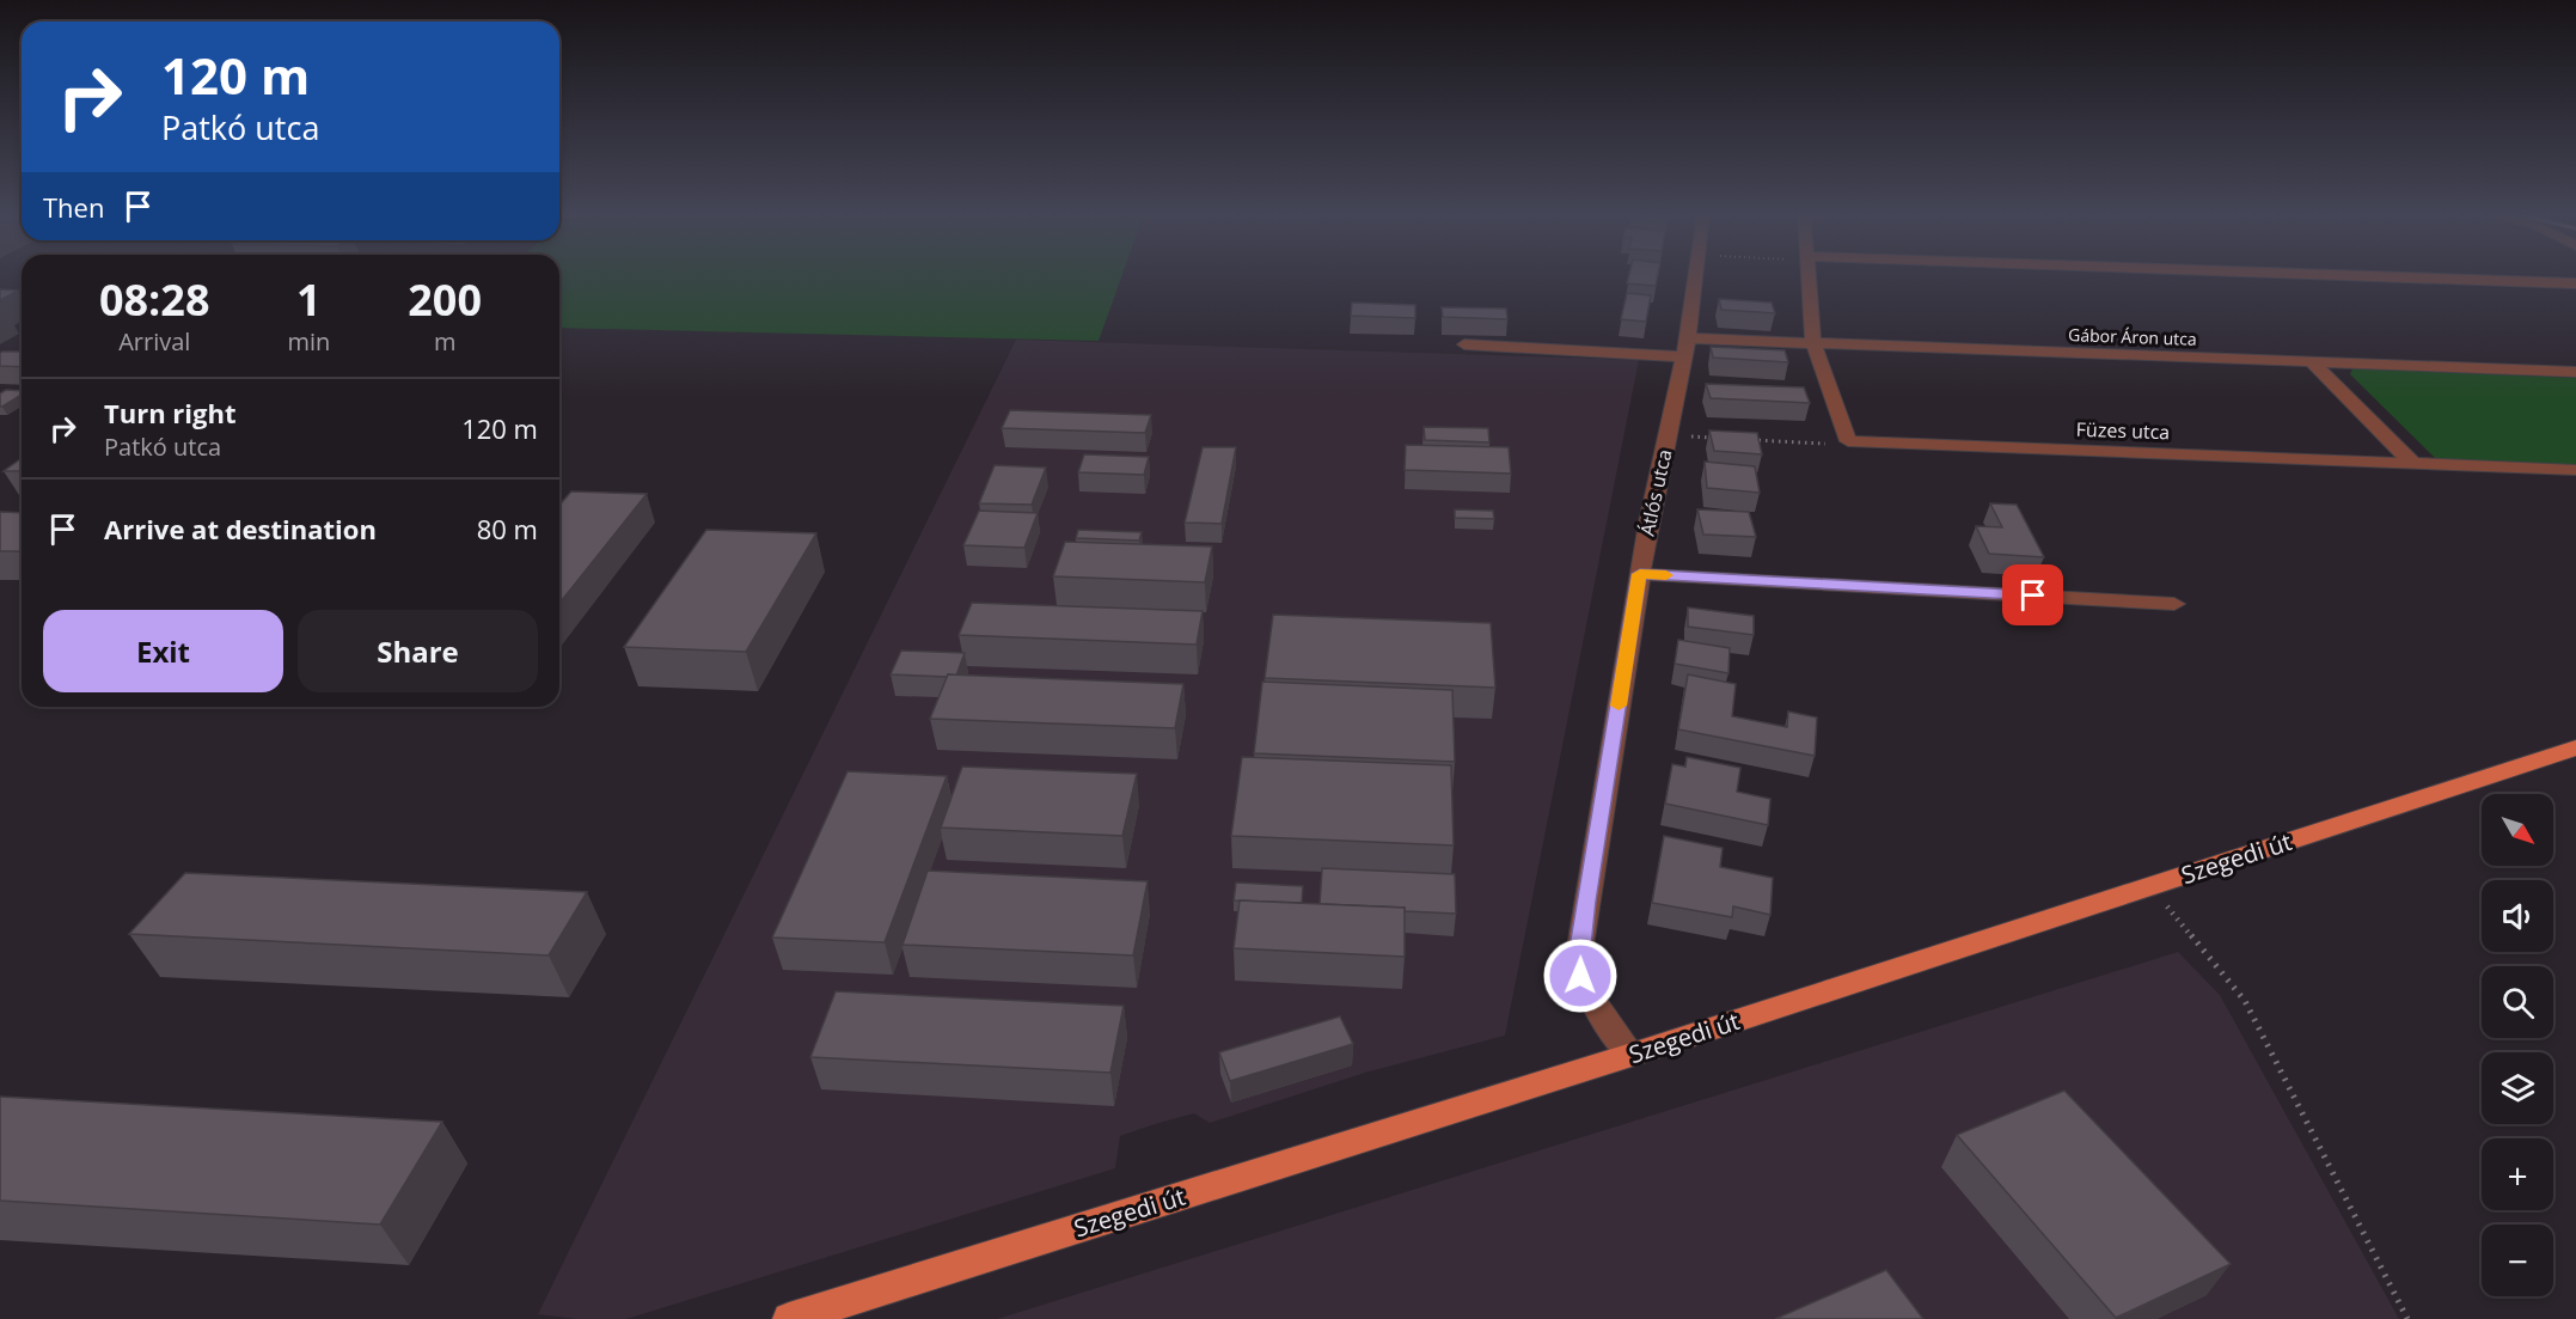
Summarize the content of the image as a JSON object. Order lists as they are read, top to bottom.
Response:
{
  "streets": {
    "main road": ["Szegedi út"],
    "street": ["Gábor Áron utca", "Füzes utca", "Átlós utca"]
  },
  "crossings": [
    ["Gábor Áron utca", "Átlós utca"],
    ["Átlós utca", "Szegedi út"]
  ],
  "north": "bottom right",
  "page": {
    "turn": ["120 m", "Patkó utca"],
    "then": "Then",
    "eta": [
      "08:28",
      "Arrival",
      "1",
      "min",
      "200",
      "m"
    ],
    "list": [
      {
        "name": "Turn right",
        "note": "Patkó utca",
        "value": "120 m"
      },
      {
        "name": "Arrive at destination",
        "value": "80 m"
      }
    ],
    "buttons": ["Exit", "Share"],
    "map_buttons": ["+", "−"]
  }
}
